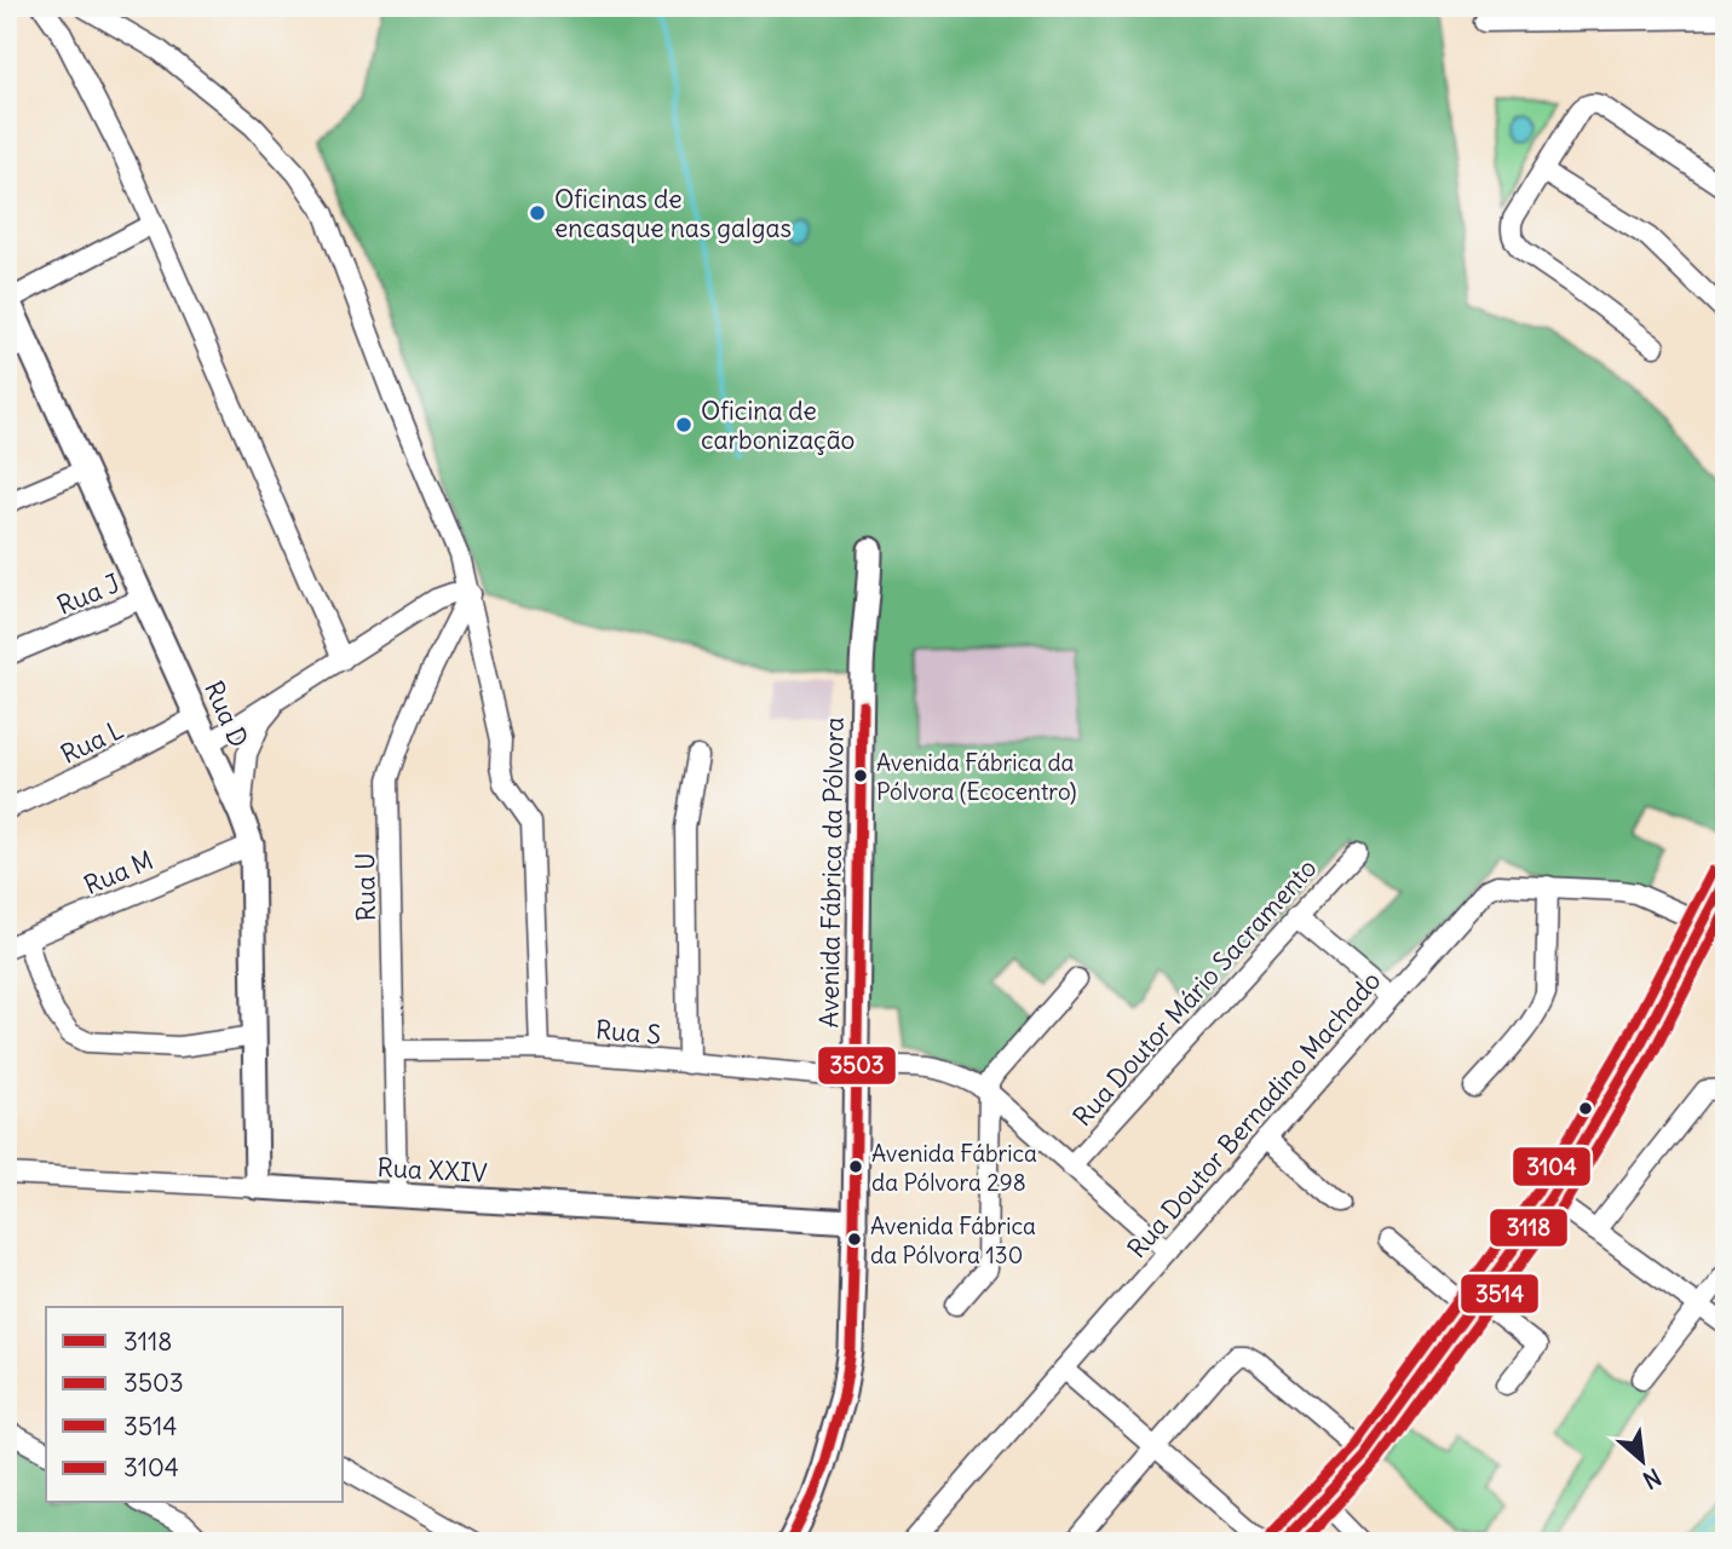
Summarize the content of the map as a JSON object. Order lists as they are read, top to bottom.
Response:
{
  "streets": {
    "street": [
      "Rua J",
      "Rua D",
      "Rua L",
      "Rua M",
      "Avenida Fábrica da Pólvora",
      "Rua U",
      "Rua Doutor Mário Sacramento",
      "Rua S",
      "Rua Doutor Bernadino Machado",
      "Rua XXIV"
    ]
  },
  "crossings": [
    ["Rua J", "Rua D"],
    ["Rua D", "Rua L"],
    ["Rua D", "Rua M"],
    ["Rua D", "Rua XXIV"],
    ["Avenida Fábrica da Pólvora", "Rua S"],
    ["Avenida Fábrica da Pólvora", "Rua XXIV"],
    ["Rua U", "Rua S"],
    ["Rua U", "Rua XXIV"],
    ["Rua Doutor Mário Sacramento", "Rua S"],
    ["Rua S", "Rua Doutor Bernadino Machado"]
  ],
  "places": [
    "Oficinas de encasque nas galgas",
    "Oficina de carbonização",
    "Avenida Fábrica da Pólvora (Ecocentro)",
    "Avenida Fábrica da Pólvora 298",
    "Avenida Fábrica da Pólvora 130"
  ],
  "lines": [
    "transit line 3503",
    "transit line 3104",
    "transit line 3118",
    "transit line 3514"
  ],
  "legend": [
    "3118",
    "3503",
    "3514",
    "3104"
  ],
  "north": "bottom right"
}
